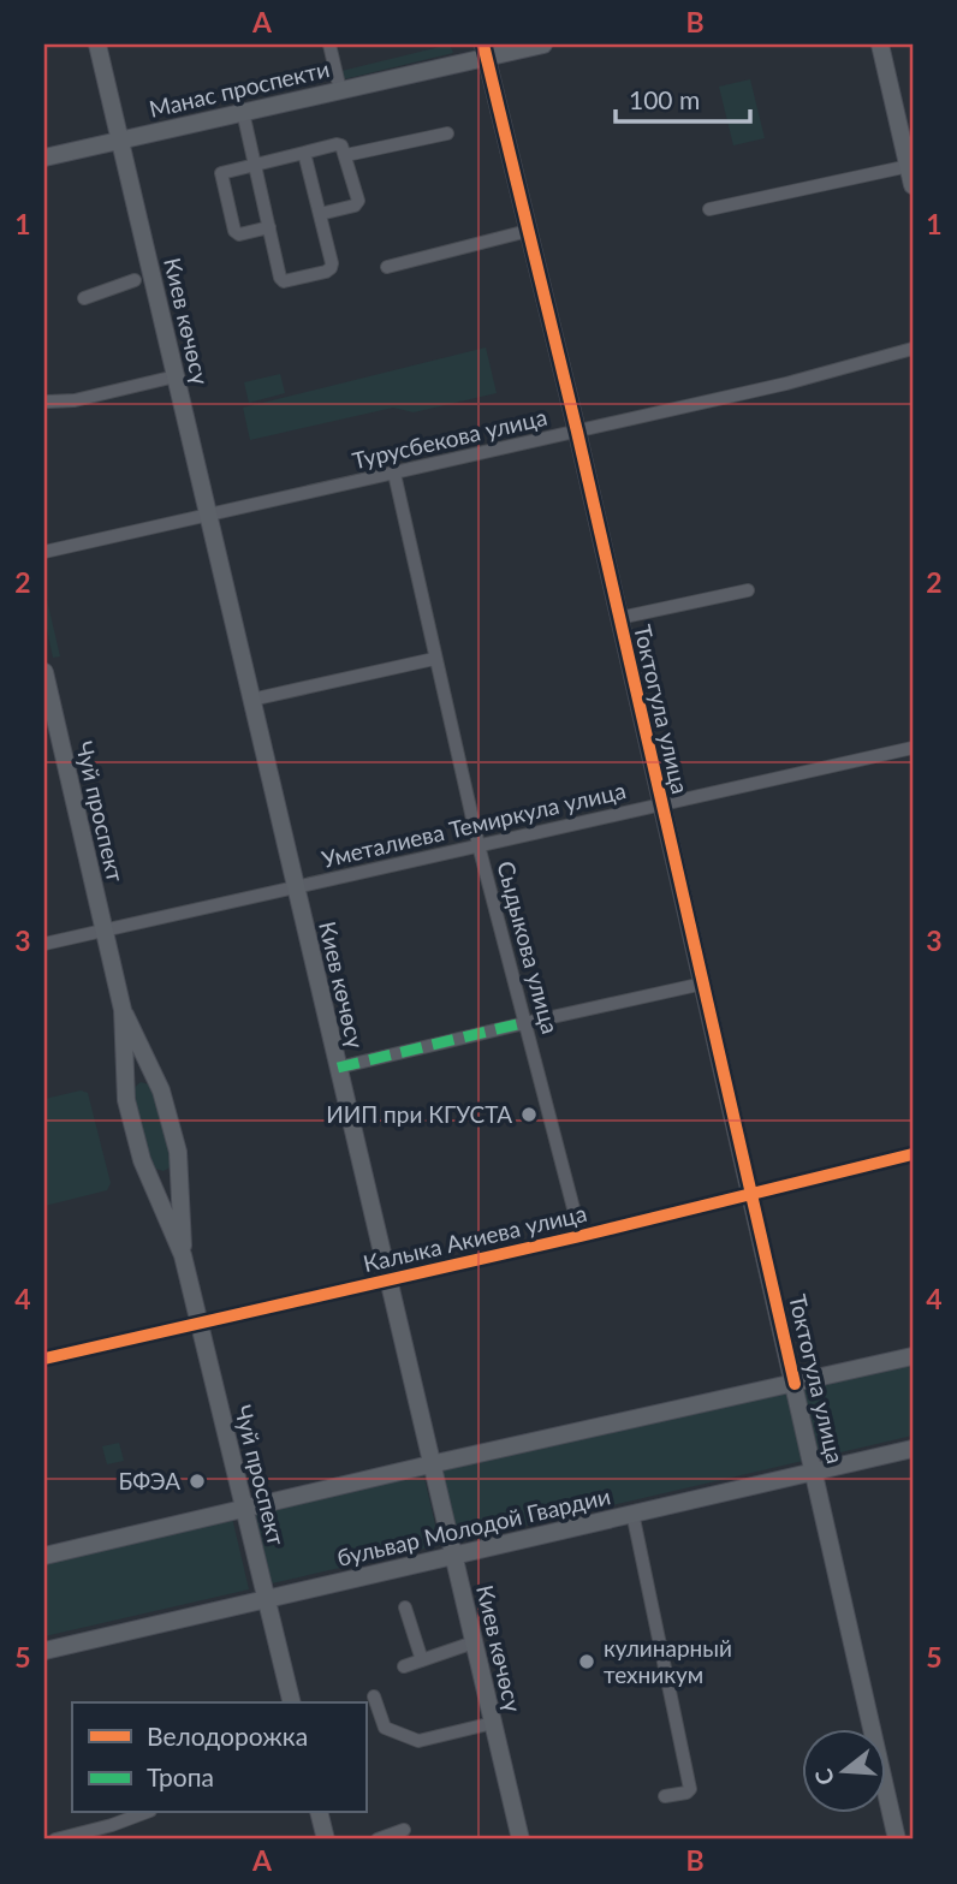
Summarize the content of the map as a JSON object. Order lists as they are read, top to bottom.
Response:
{
  "streets": {
    "main road": [
      "Манас проспекти",
      "Киев көчөсү",
      "Токтогула улица",
      "Чуй проспект",
      "бульвар Молодой Гвардии"
    ],
    "street": [
      "Турусбекова улица",
      "Уметалиева Темиркула улица",
      "Сыдыкова улица",
      "Калыка Акиева улица"
    ]
  },
  "crossings": [
    ["Манас проспекти", "Киев көчөсү"],
    ["Манас проспекти", "Токтогула улица"],
    ["Киев көчөсү", "Турусбекова улица"],
    ["Киев көчөсү", "Уметалиева Темиркула улица"],
    ["Киев көчөсү", "Калыка Акиева улица"],
    ["Киев көчөсү", "бульвар Молодой Гвардии"],
    ["Турусбекова улица", "Токтогула улица"],
    ["Турусбекова улица", "Сыдыкова улица"],
    ["Токтогула улица", "Уметалиева Темиркула улица"],
    ["Токтогула улица", "Калыка Акиева улица"],
    ["Токтогула улица", "бульвар Молодой Гвардии"],
    ["Чуй проспект", "Уметалиева Темиркула улица"],
    ["Чуй проспект", "Калыка Акиева улица"],
    ["Чуй проспект", "бульвар Молодой Гвардии"],
    ["Уметалиева Темиркула улица", "Сыдыкова улица"],
    ["Сыдыкова улица", "Калыка Акиева улица"]
  ],
  "places": ["ИИП при КГУСТА", "БФЭА", "кулинарный техникум"],
  "legend": ["Велодорожка", "Тропа"],
  "scale_bar": "100 m",
  "north": "left",
  "grid": {
    "columns": ["A", "B"],
    "rows": [
      "1",
      "2",
      "3",
      "4",
      "5"
    ]
  }
}
